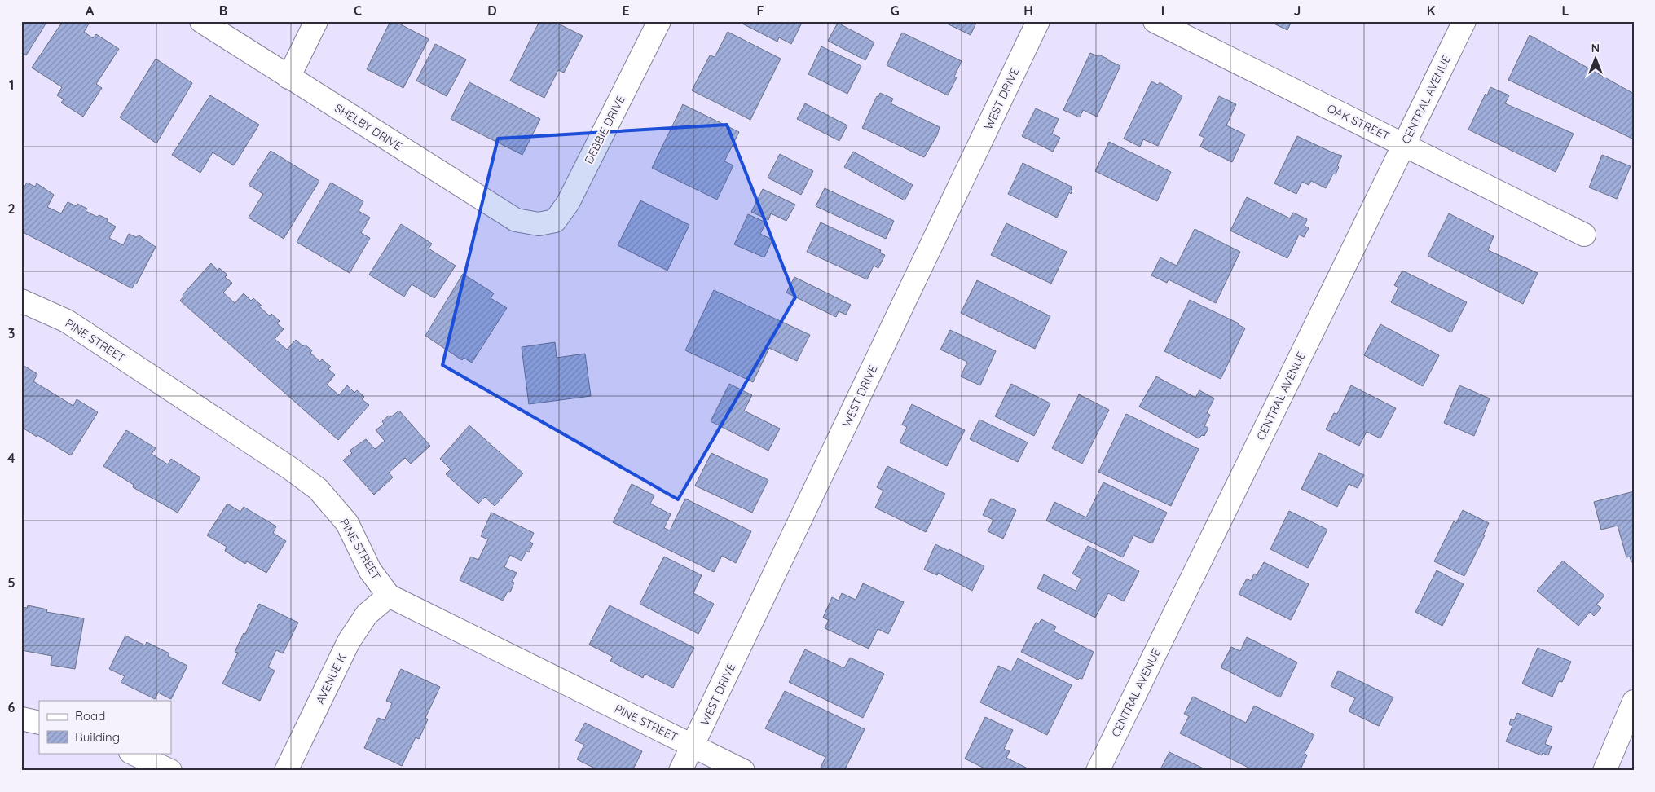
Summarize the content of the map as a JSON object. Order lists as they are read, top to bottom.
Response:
{
  "streets": {
    "street": [
      "WEST DRIVE",
      "CENTRAL AVENUE",
      "OAK STREET",
      "SHELBY DRIVE",
      "DEBBIE DRIVE",
      "PINE STREET",
      "AVENUE K"
    ]
  },
  "crossings": [
    ["WEST DRIVE", "PINE STREET"],
    ["CENTRAL AVENUE", "OAK STREET"],
    ["SHELBY DRIVE", "DEBBIE DRIVE"],
    ["PINE STREET", "AVENUE K"]
  ],
  "legend": ["Road", "Building"],
  "north": "top",
  "grid": {
    "columns": [
      "A",
      "B",
      "C",
      "D",
      "E",
      "F",
      "G",
      "H",
      "I",
      "J",
      "K",
      "L"
    ],
    "rows": [
      "1",
      "2",
      "3",
      "4",
      "5",
      "6"
    ]
  }
}
